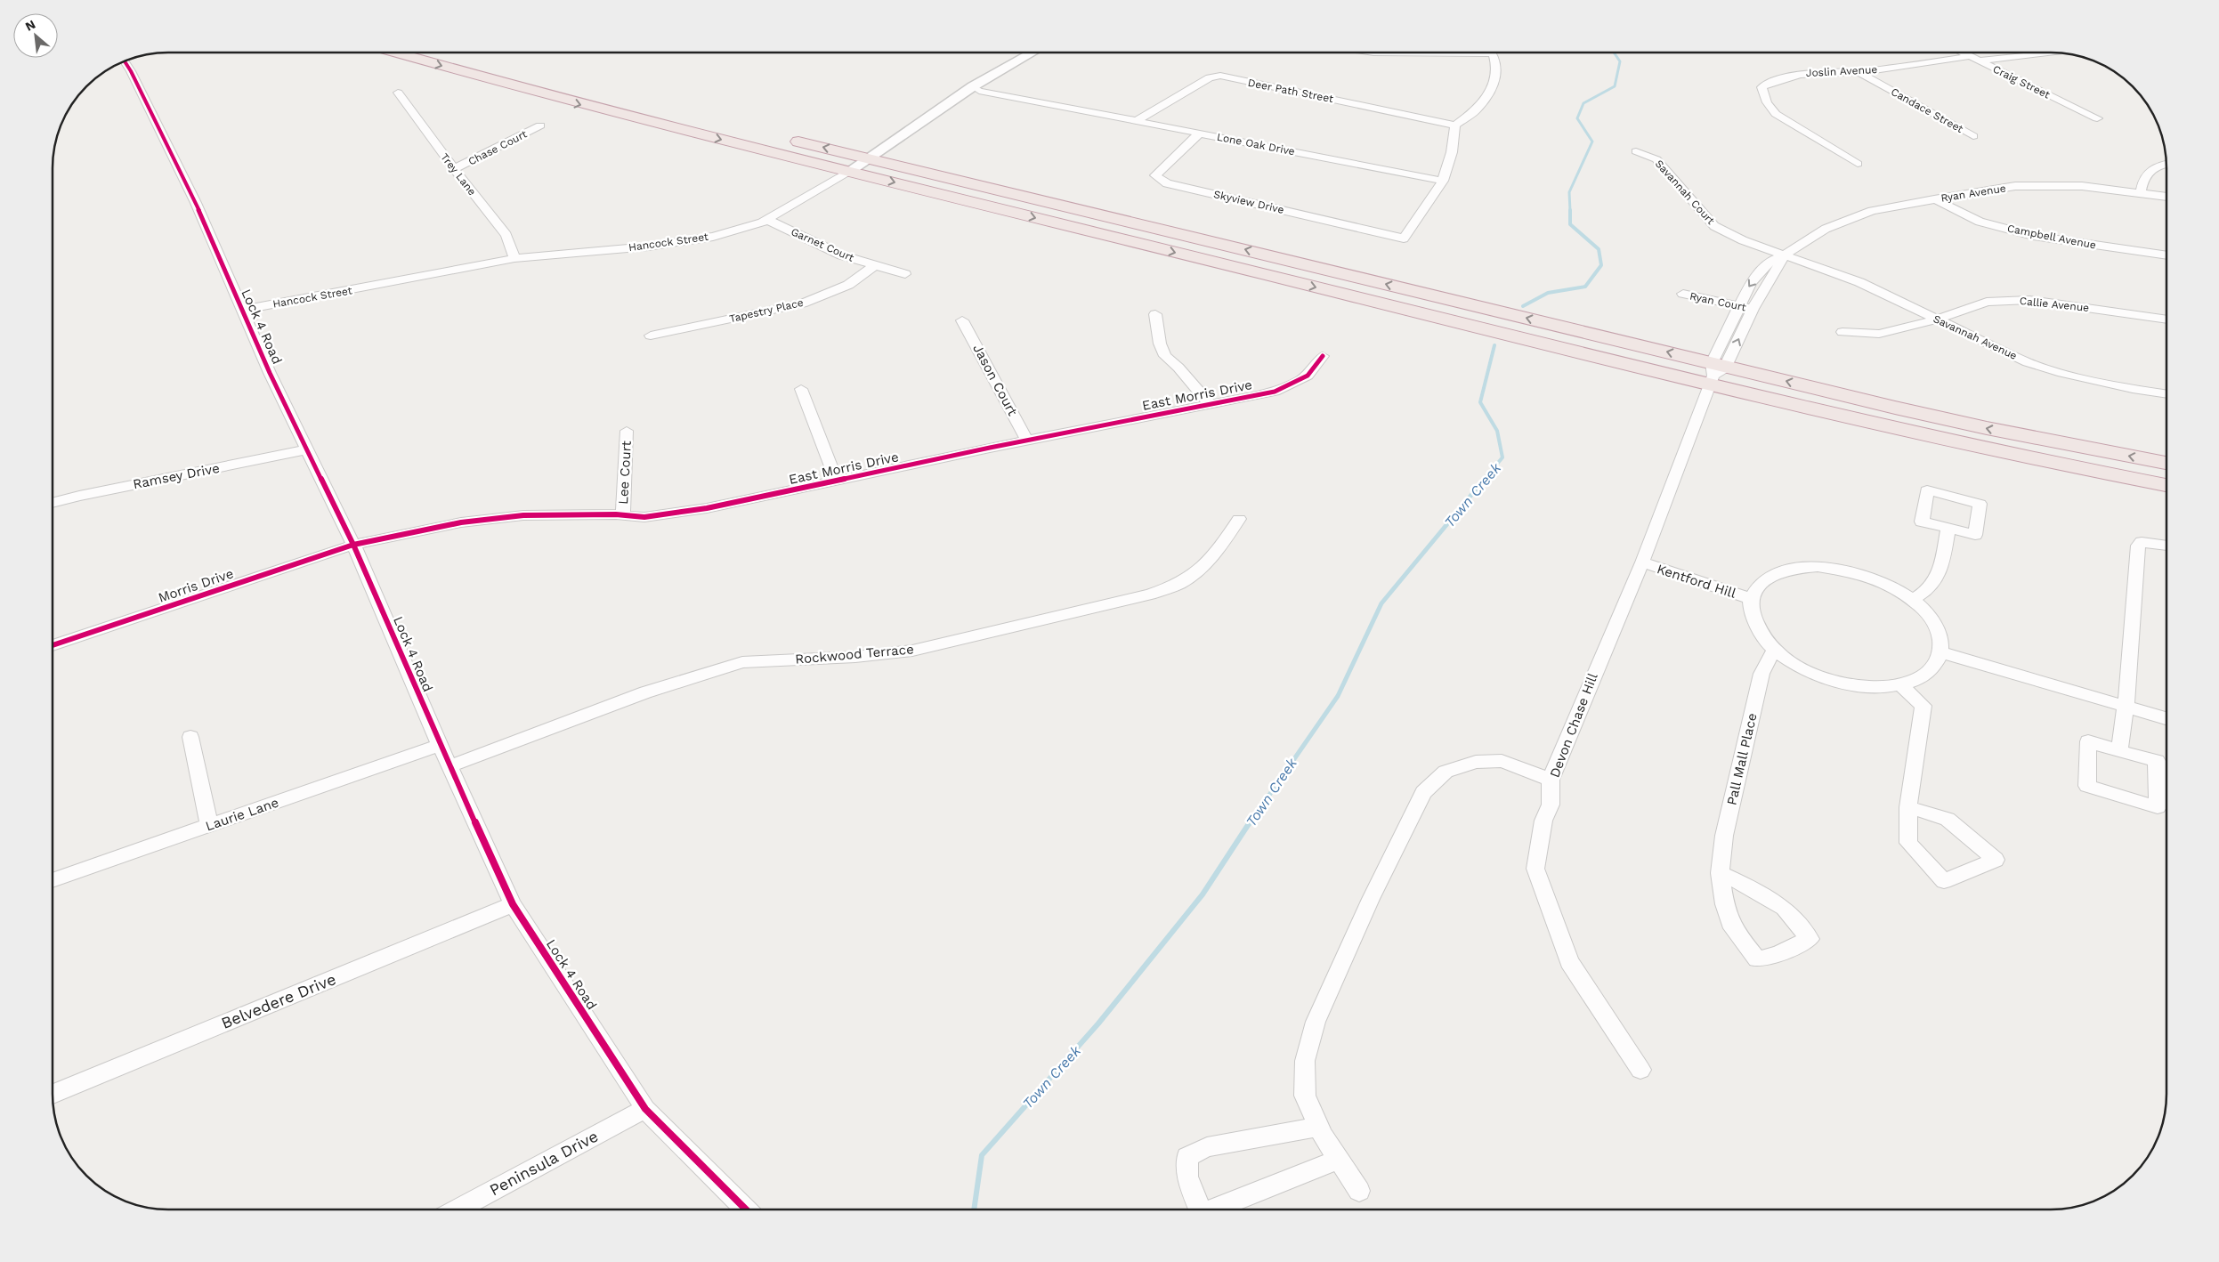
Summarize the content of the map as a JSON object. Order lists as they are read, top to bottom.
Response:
{
  "streets": {
    "street": [
      "Joslin Avenue",
      "Craig Street",
      "Deer Path Street",
      "Candace Street",
      "Lone Oak Drive",
      "Chase Court",
      "Trey Lane",
      "Savannah Court",
      "Ryan Avenue",
      "Skyview Drive",
      "Campbell Avenue",
      "Hancock Street",
      "Garnet Court",
      "Ryan Court",
      "Callie Avenue",
      "Tapestry Place",
      "Lock 4 Road",
      "Savannah Avenue",
      "Jason Court",
      "East Morris Drive",
      "Lee Court",
      "Ramsey Drive",
      "Kentford Hill",
      "Morris Drive",
      "Rockwood Terrace",
      "Devon Chase Hill",
      "Pall Mall Place",
      "Laurie Lane",
      "Belvedere Drive",
      "Peninsula Drive"
    ]
  },
  "crossings": [
    ["Joslin Avenue", "Craig Street"],
    ["Joslin Avenue", "Candace Street"],
    ["Deer Path Street", "Lone Oak Drive"],
    ["Lone Oak Drive", "Skyview Drive"],
    ["Lone Oak Drive", "Hancock Street"],
    ["Chase Court", "Trey Lane"],
    ["Trey Lane", "Hancock Street"],
    ["Savannah Court", "Ryan Avenue"],
    ["Savannah Court", "Savannah Avenue"],
    ["Ryan Avenue", "Campbell Avenue"],
    ["Ryan Avenue", "Ryan Court"],
    ["Ryan Avenue", "Savannah Avenue"],
    ["Ryan Avenue", "Devon Chase Hill"],
    ["Hancock Street", "Garnet Court"],
    ["Hancock Street", "Lock 4 Road"],
    ["Garnet Court", "Tapestry Place"],
    ["Callie Avenue", "Savannah Avenue"],
    ["Lock 4 Road", "East Morris Drive"],
    ["Lock 4 Road", "Ramsey Drive"],
    ["Lock 4 Road", "Morris Drive"],
    ["Lock 4 Road", "Rockwood Terrace"],
    ["Lock 4 Road", "Laurie Lane"],
    ["Lock 4 Road", "Belvedere Drive"],
    ["Lock 4 Road", "Peninsula Drive"],
    ["Jason Court", "East Morris Drive"],
    ["East Morris Drive", "Lee Court"],
    ["East Morris Drive", "Morris Drive"],
    ["Kentford Hill", "Devon Chase Hill"],
    ["Kentford Hill", "Pall Mall Place"]
  ],
  "water": ["Town Creek"],
  "north": "top left"
}
